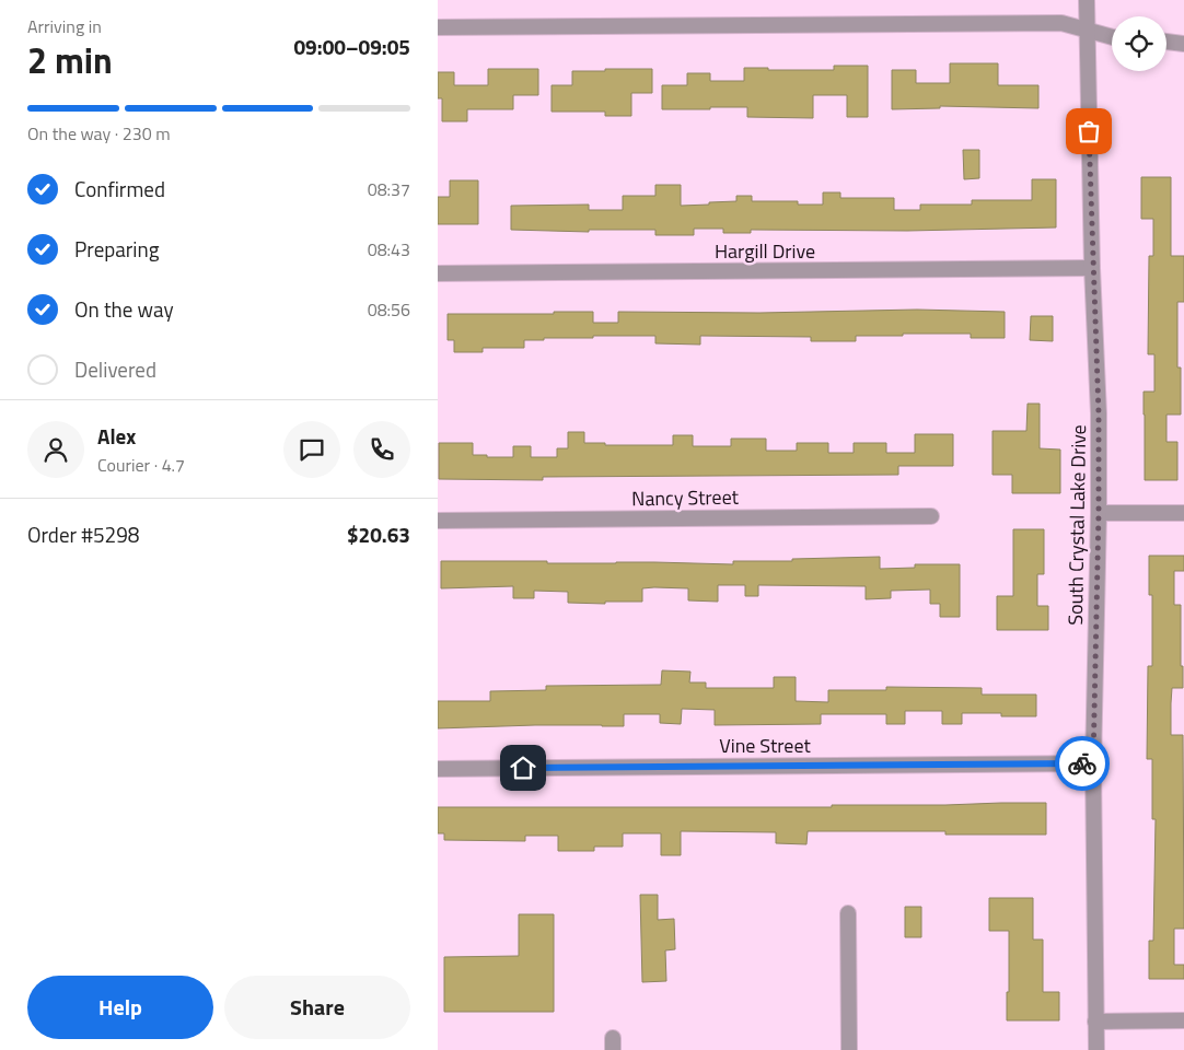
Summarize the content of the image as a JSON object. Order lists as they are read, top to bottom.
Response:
{
  "streets": {
    "street": [
      "Hargill Drive",
      "Nancy Street",
      "South Crystal Lake Drive",
      "Vine Street"
    ]
  },
  "crossings": [
    ["Hargill Drive", "South Crystal Lake Drive"],
    ["South Crystal Lake Drive", "Vine Street"]
  ],
  "page": {
    "heading": ["2 min", "Arriving in", "09:00–09:05"],
    "panel": [
      "Alex",
      "Courier · 4.7",
      "Order #5298",
      "$20.63"
    ],
    "bar": "On the way · 230 m",
    "list": [
      ["Confirmed", "08:37"],
      ["Preparing", "08:43"],
      ["On the way", "08:56"],
      "Delivered"
    ],
    "buttons": ["Help", "Share"]
  }
}
